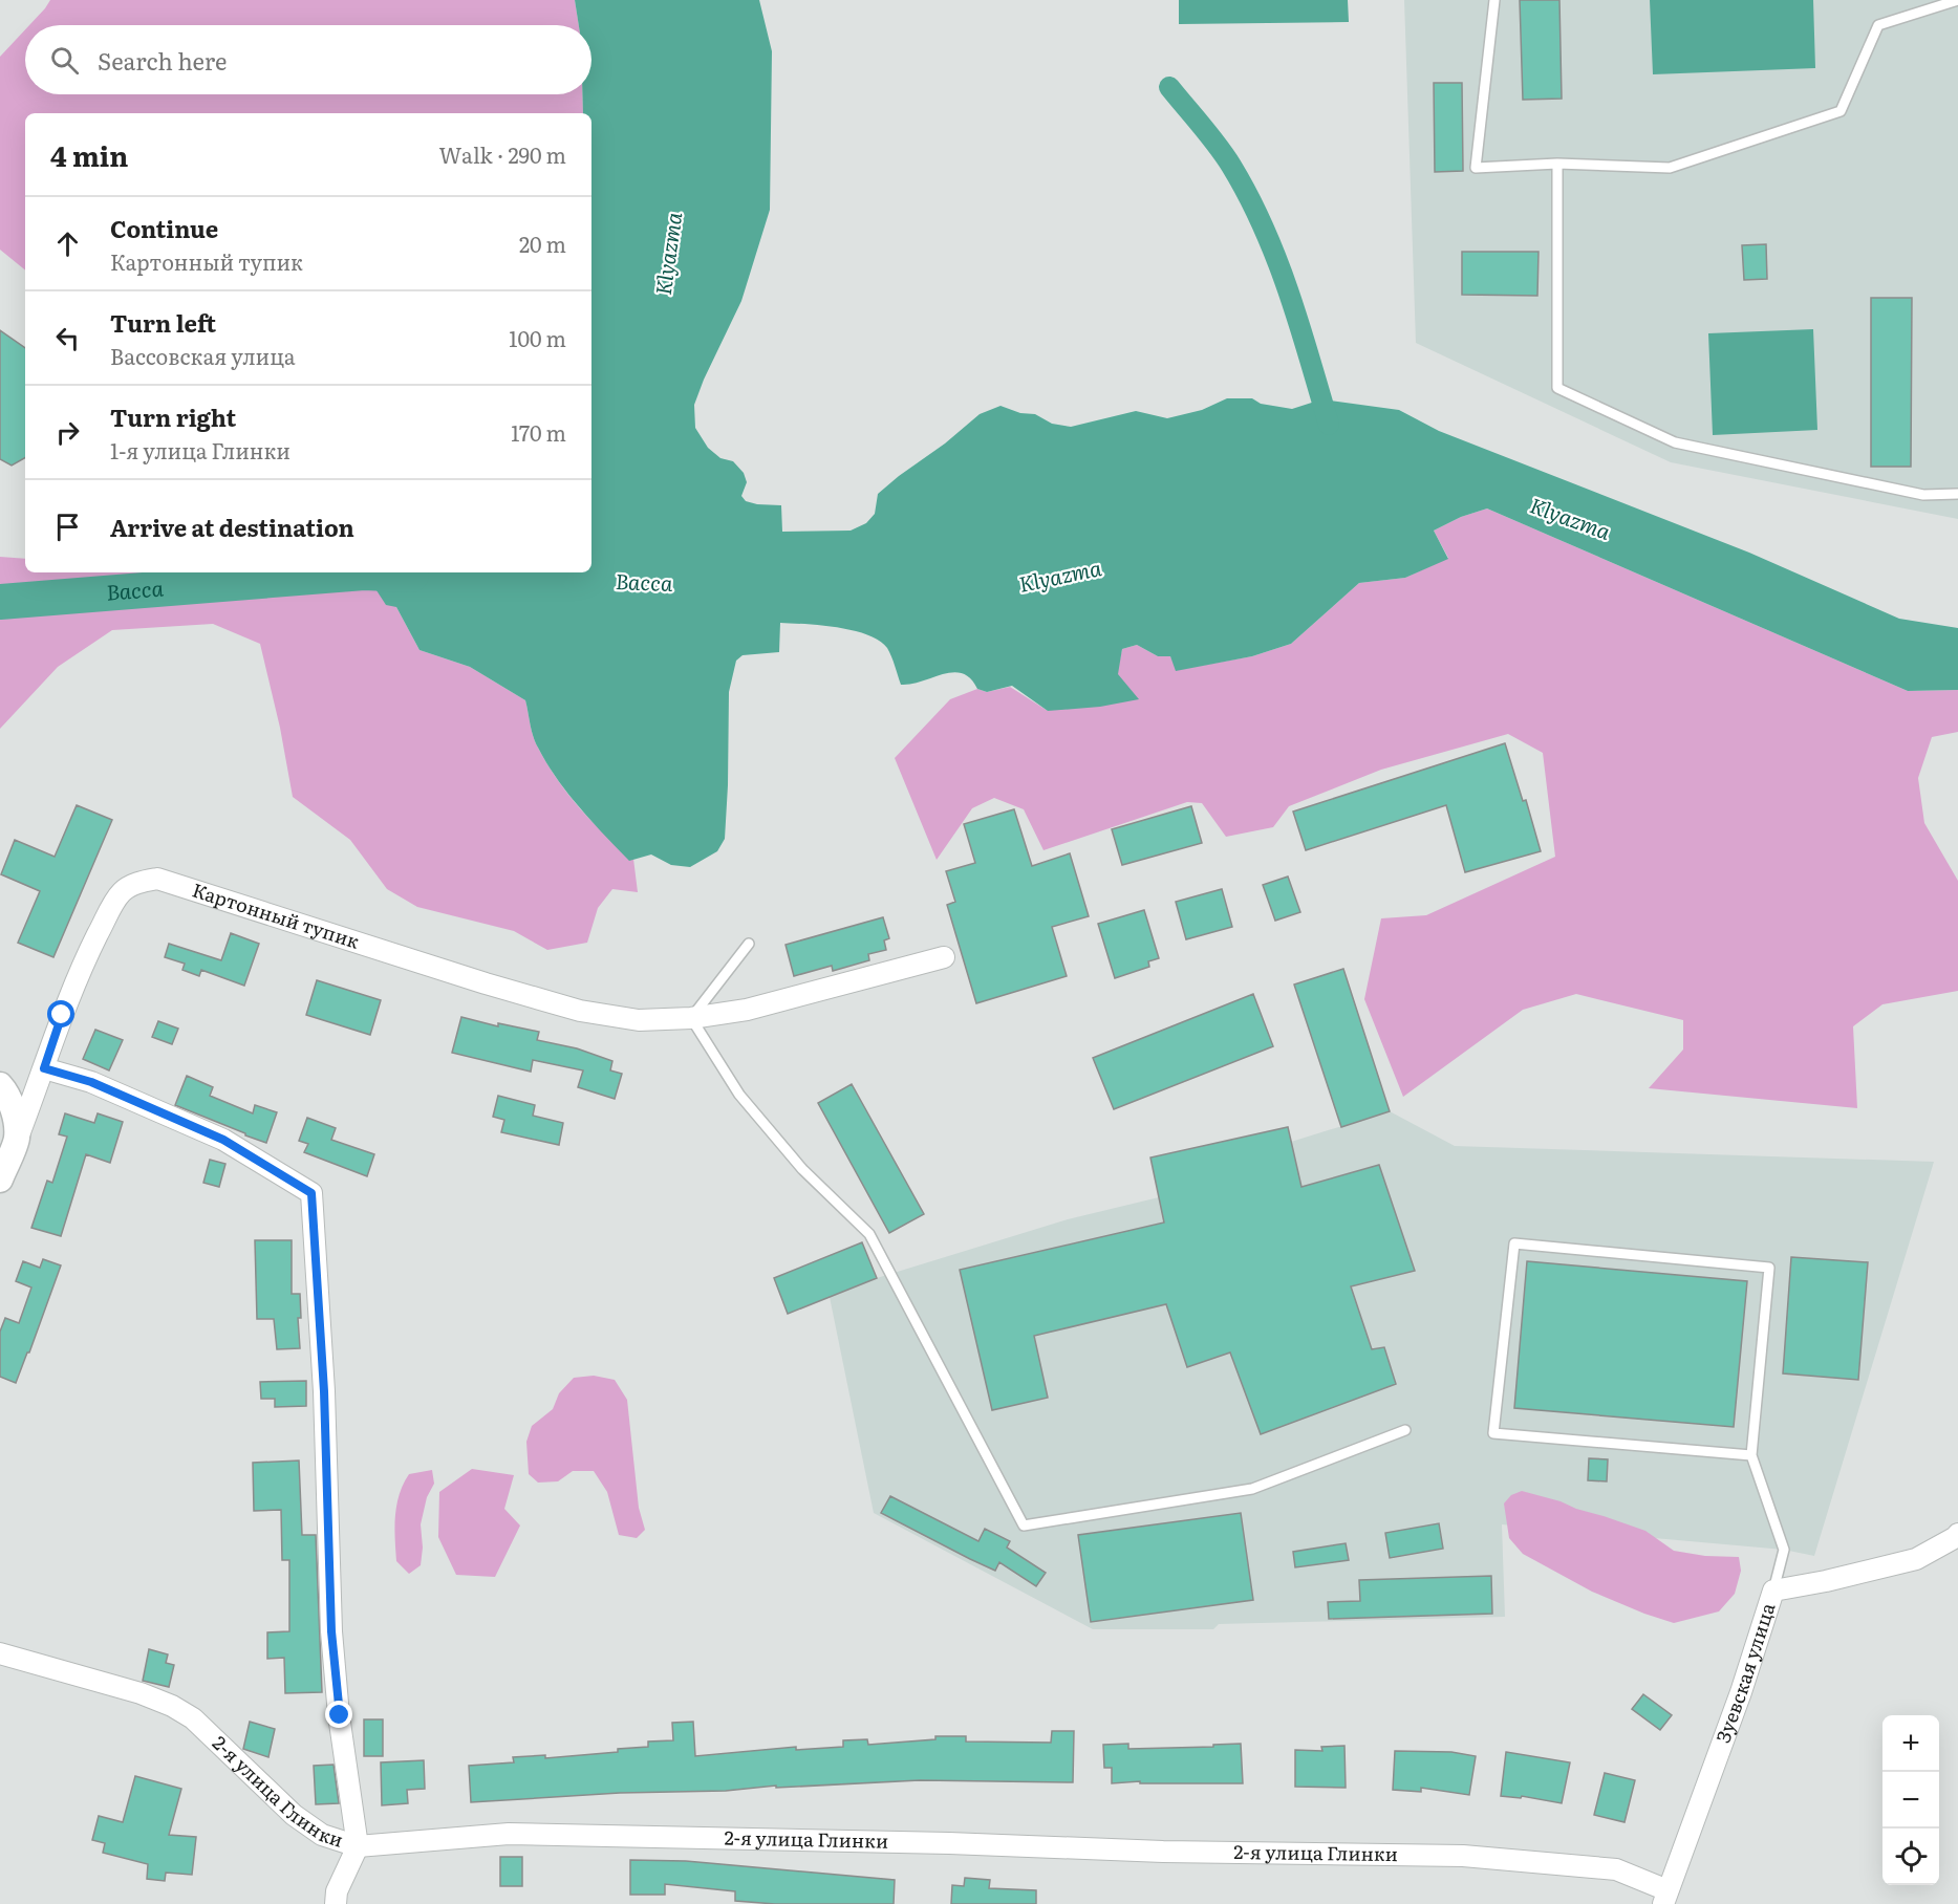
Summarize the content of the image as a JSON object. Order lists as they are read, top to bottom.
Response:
{
  "streets": {
    "street": ["Картонный тупик", "Зуевская улица", "2-я улица Глинки"]
  },
  "crossings": [
    ["Зуевская улица", "2-я улица Глинки"]
  ],
  "water": ["Klyazma", "Васса"],
  "page": {
    "search": "Search here",
    "heading": ["4 min", "Walk · 290 m"],
    "list": [
      ["Continue", "Картонный тупик", "20 m"],
      ["Turn left", "Вассовская улица", "100 m"],
      ["Turn right", "1-я улица Глинки", "170 m"],
      "Arrive at destination"
    ],
    "map_buttons": ["+", "−"]
  }
}
